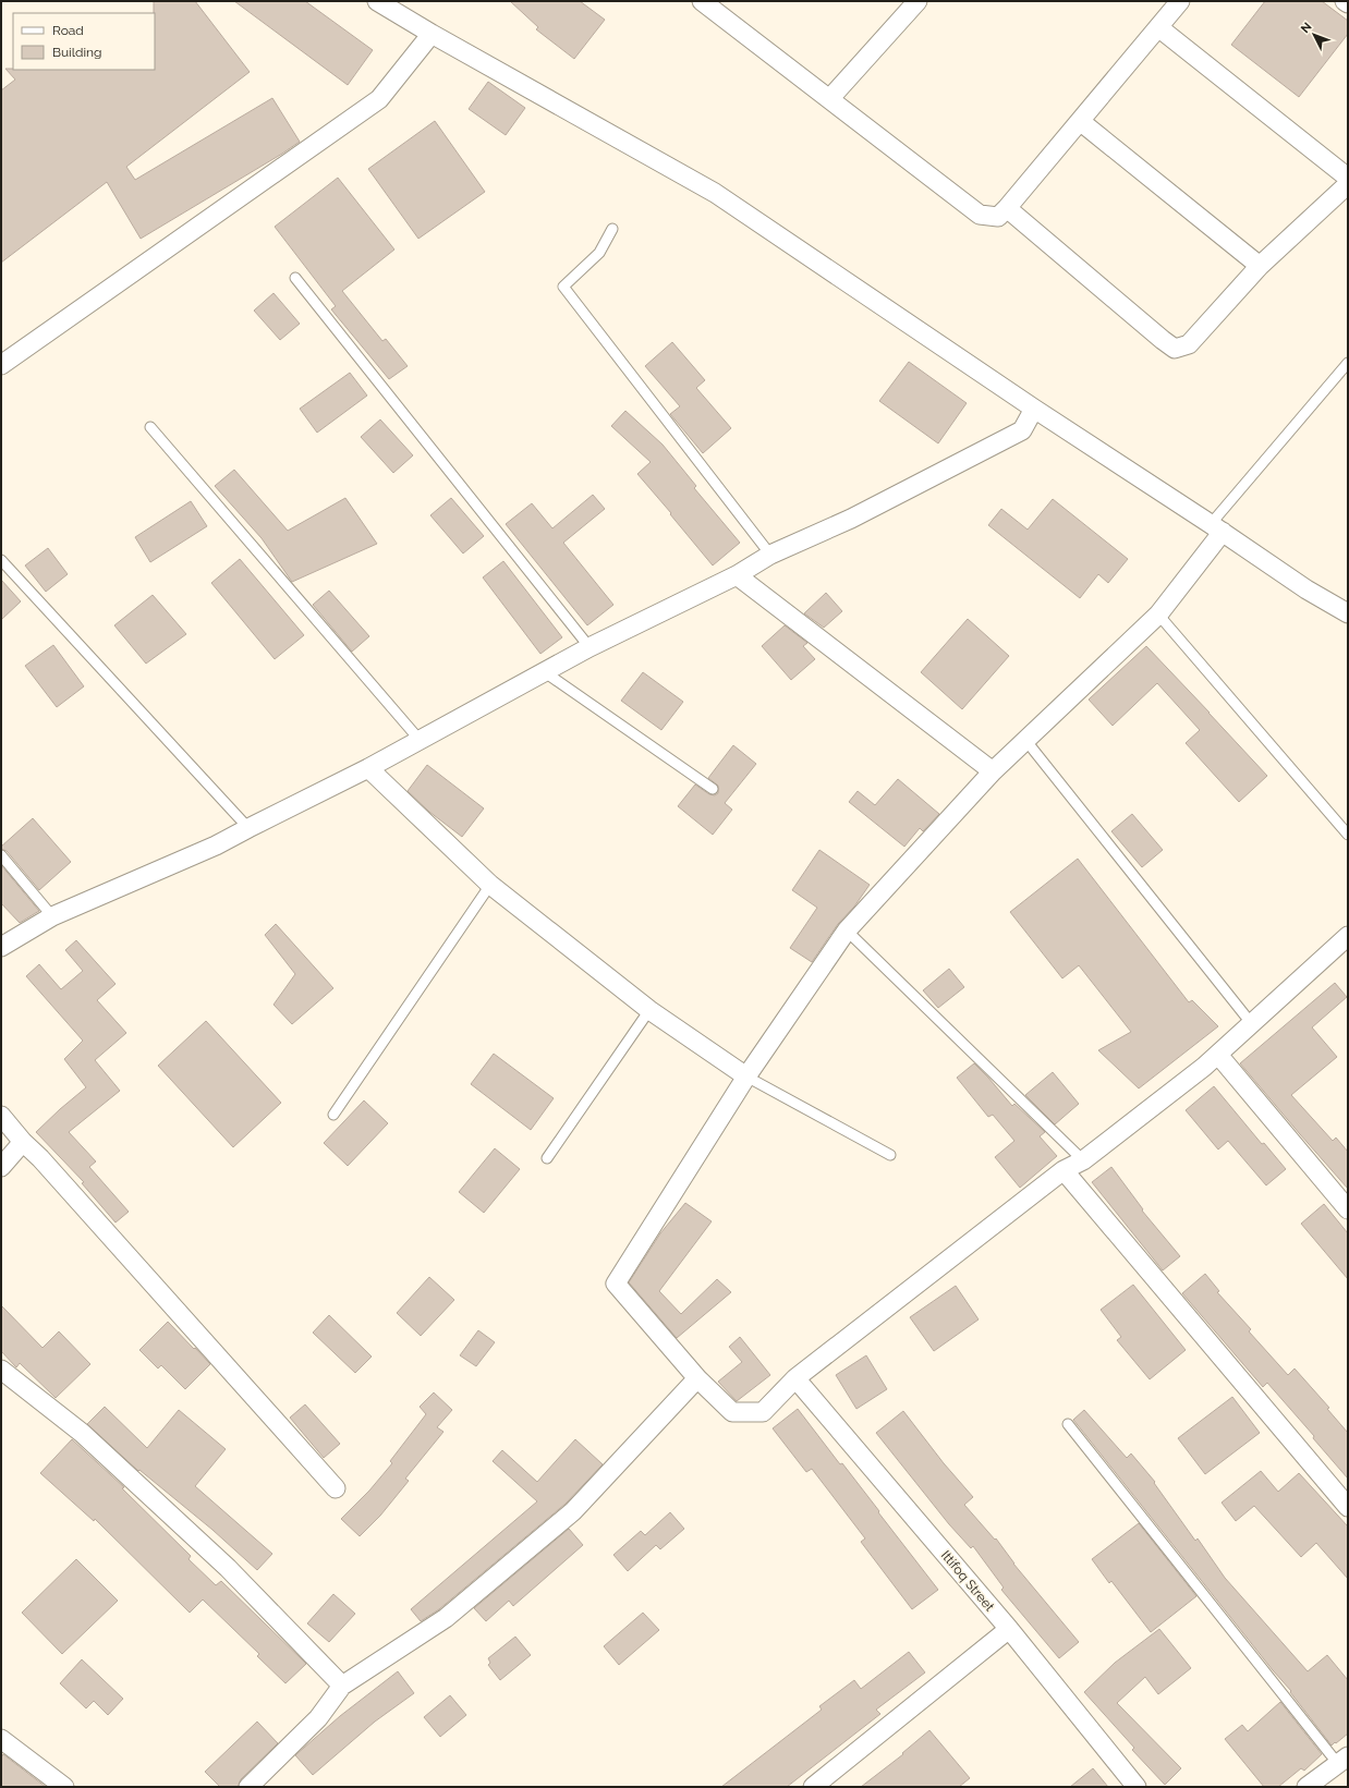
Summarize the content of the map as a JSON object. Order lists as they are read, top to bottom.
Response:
{
  "streets": {
    "street": ["Ittifoq Street"]
  },
  "legend": ["Road", "Building"],
  "north": "top left"
}
